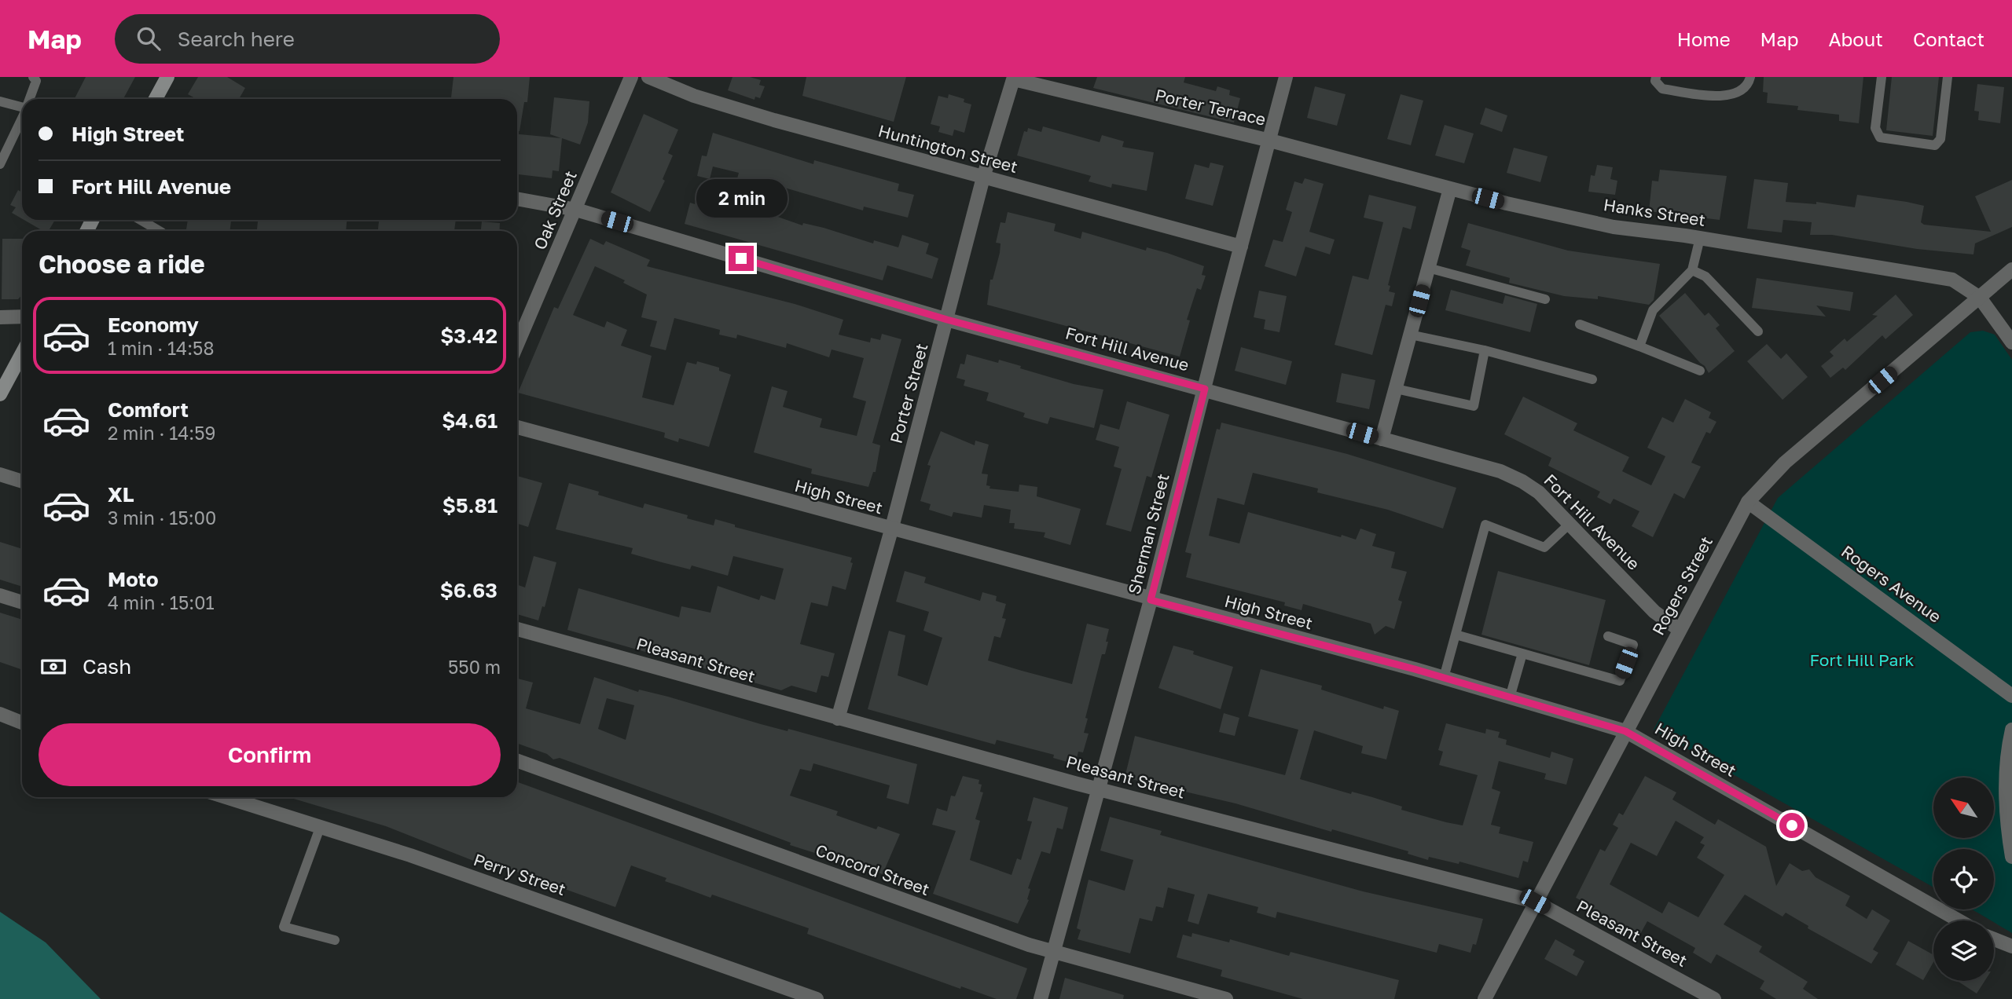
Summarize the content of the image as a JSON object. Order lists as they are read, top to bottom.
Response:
{
  "streets": {
    "street": [
      "Porter Terrace",
      "Huntington Street",
      "Oak Street",
      "Hanks Street",
      "Fort Hill Avenue",
      "Porter Street",
      "High Street",
      "Sherman Street",
      "Rogers Avenue",
      "Rogers Street",
      "Pleasant Street",
      "Concord Street",
      "Perry Street"
    ]
  },
  "crossings": [
    ["Porter Terrace", "Hanks Street"],
    ["Porter Terrace", "Porter Street"],
    ["Porter Terrace", "Sherman Street"],
    ["Huntington Street", "Porter Street"],
    ["Huntington Street", "Sherman Street"],
    ["Oak Street", "Fort Hill Avenue"],
    ["Hanks Street", "Sherman Street"],
    ["Hanks Street", "Rogers Street"],
    ["Fort Hill Avenue", "Porter Street"],
    ["Fort Hill Avenue", "Sherman Street"],
    ["Fort Hill Avenue", "Rogers Street"],
    ["Porter Street", "High Street"],
    ["Porter Street", "Pleasant Street"],
    ["High Street", "Sherman Street"],
    ["High Street", "Rogers Street"],
    ["Sherman Street", "Pleasant Street"],
    ["Sherman Street", "Concord Street"],
    ["Rogers Avenue", "Rogers Street"],
    ["Rogers Street", "Pleasant Street"]
  ],
  "parks": ["Fort Hill Park"],
  "north": "top left",
  "page": {
    "header": "Map",
    "search": "Search here",
    "nav": [
      "Home",
      "Map",
      "About",
      "Contact"
    ],
    "banner": ["High Street", "Fort Hill Avenue"],
    "bubble": "2 min",
    "heading": "Choose a ride",
    "list": [
      {
        "name": "Economy",
        "note": "1 min · 14:58",
        "value": "$3.42"
      },
      {
        "name": "Comfort",
        "note": "2 min · 14:59",
        "value": "$4.61"
      },
      {
        "name": "XL",
        "note": "3 min · 15:00",
        "value": "$5.81"
      },
      {
        "name": "Moto",
        "note": "4 min · 15:01",
        "value": "$6.63"
      }
    ],
    "pay": ["Cash", "550 m"],
    "buttons": "Confirm"
  }
}
